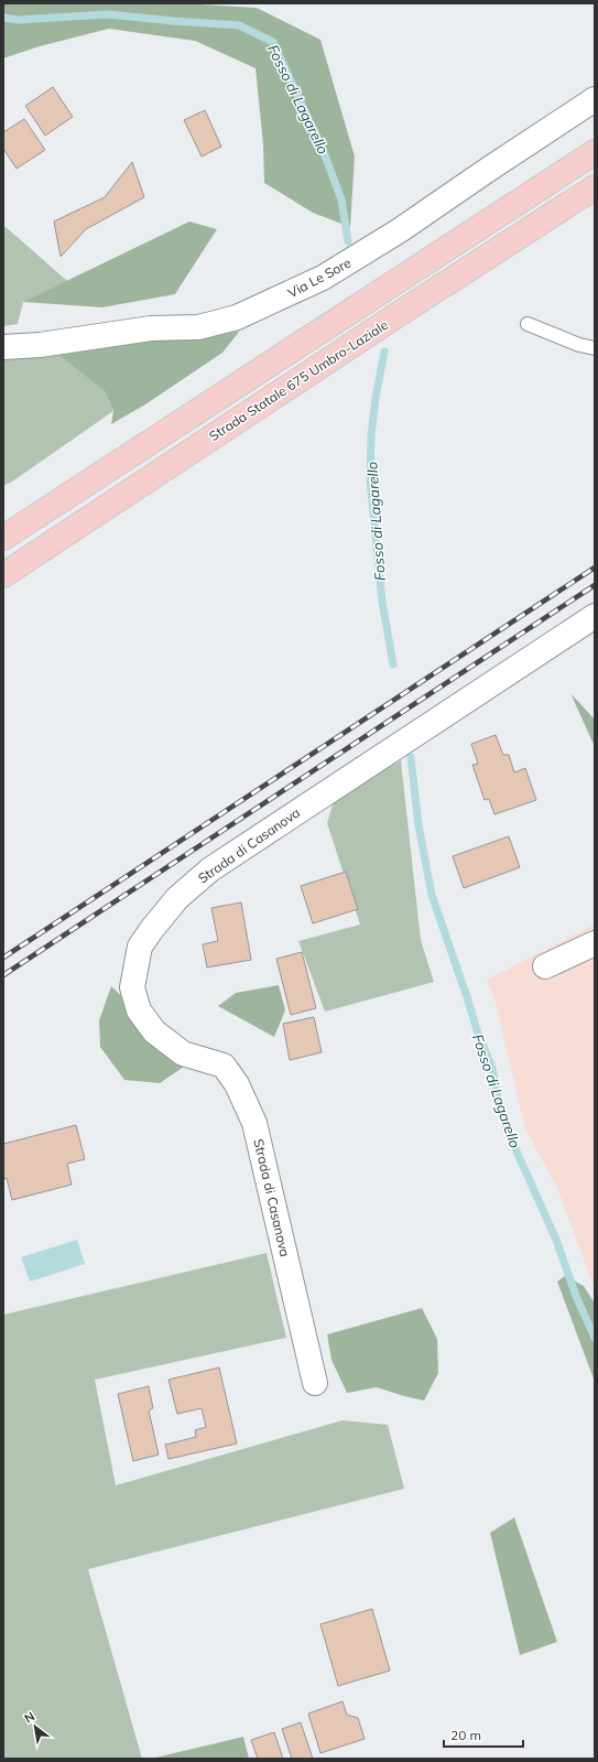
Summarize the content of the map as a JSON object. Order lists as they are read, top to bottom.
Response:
{
  "streets": {
    "highway": ["Strada Statale 675 Umbro-Laziale"],
    "street": ["Via Le Sore", "Strada di Casanova"]
  },
  "water": ["Fosso di Lagarello"],
  "scale_bar": "20 m",
  "north": "top left"
}
